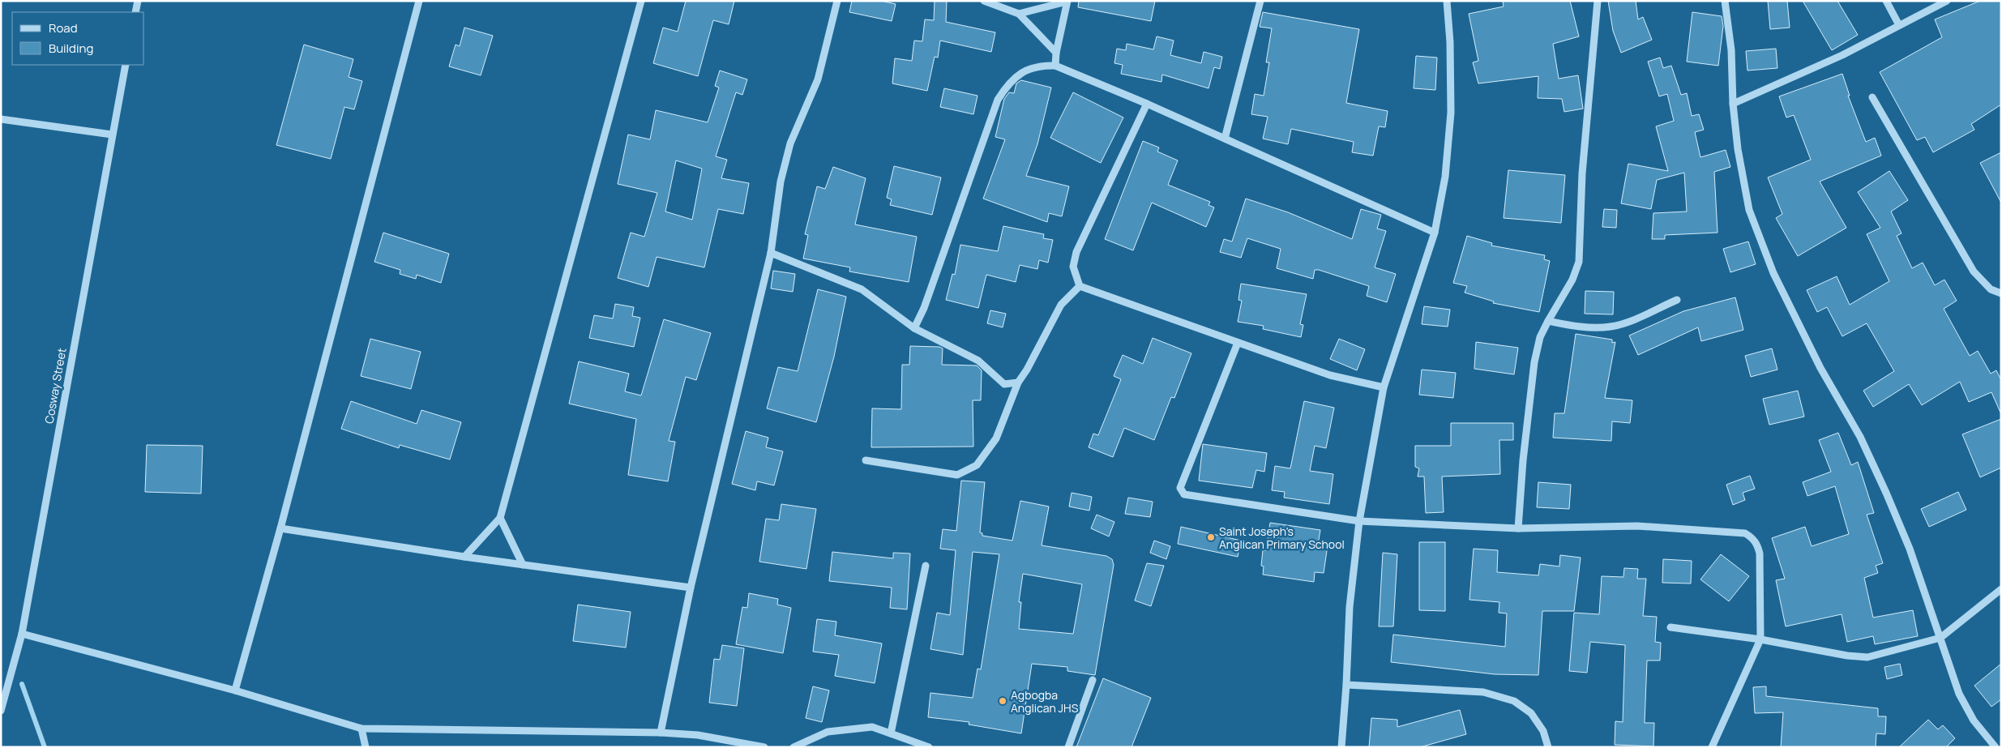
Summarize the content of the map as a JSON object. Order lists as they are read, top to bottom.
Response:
{
  "streets": {
    "street": ["Cosway Street"]
  },
  "places": ["Saint Joseph's Anglican Primary School", "Agbogba Anglican JHS"],
  "legend": ["Road", "Building"]
}
